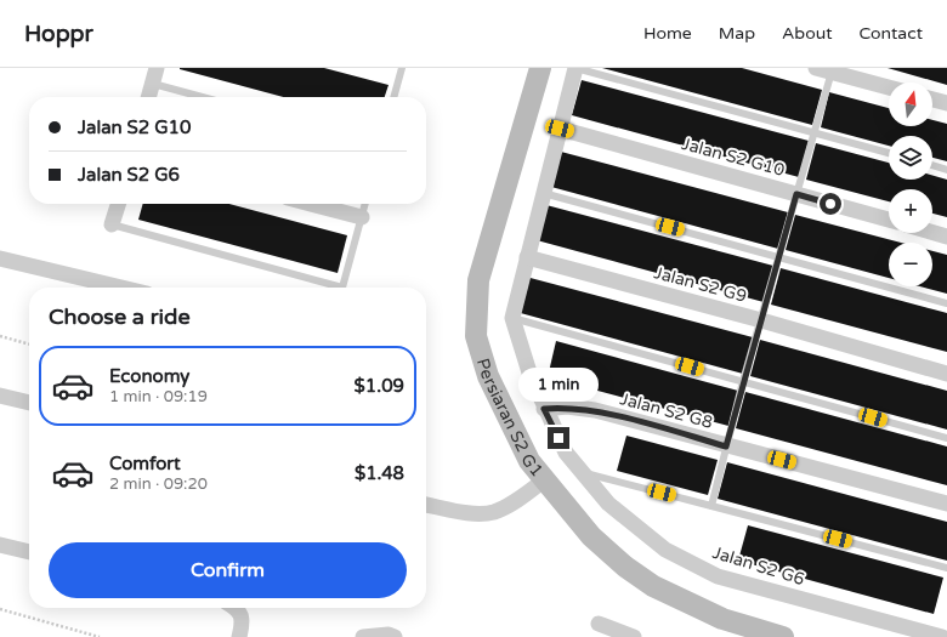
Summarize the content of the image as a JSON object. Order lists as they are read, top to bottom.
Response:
{
  "streets": {
    "street": [
      "Jalan S2 G10",
      "Jalan S2 G9",
      "Jalan S2 G8",
      "Persiaran S2 G1",
      "Jalan S2 G6"
    ]
  },
  "crossings": [
    ["Jalan S2 G8", "Jalan S2 G6"]
  ],
  "north": "top",
  "page": {
    "header": "Hoppr",
    "nav": [
      "Home",
      "Map",
      "About",
      "Contact"
    ],
    "map_buttons": ["+", "−"],
    "banner": ["Jalan S2 G10", "Jalan S2 G6"],
    "heading": "Choose a ride",
    "list": [
      {
        "name": "Economy",
        "note": "1 min · 09:19",
        "value": "$1.09"
      },
      {
        "name": "Comfort",
        "note": "2 min · 09:20",
        "value": "$1.48"
      }
    ],
    "bubble": "1 min",
    "buttons": "Confirm"
  }
}
